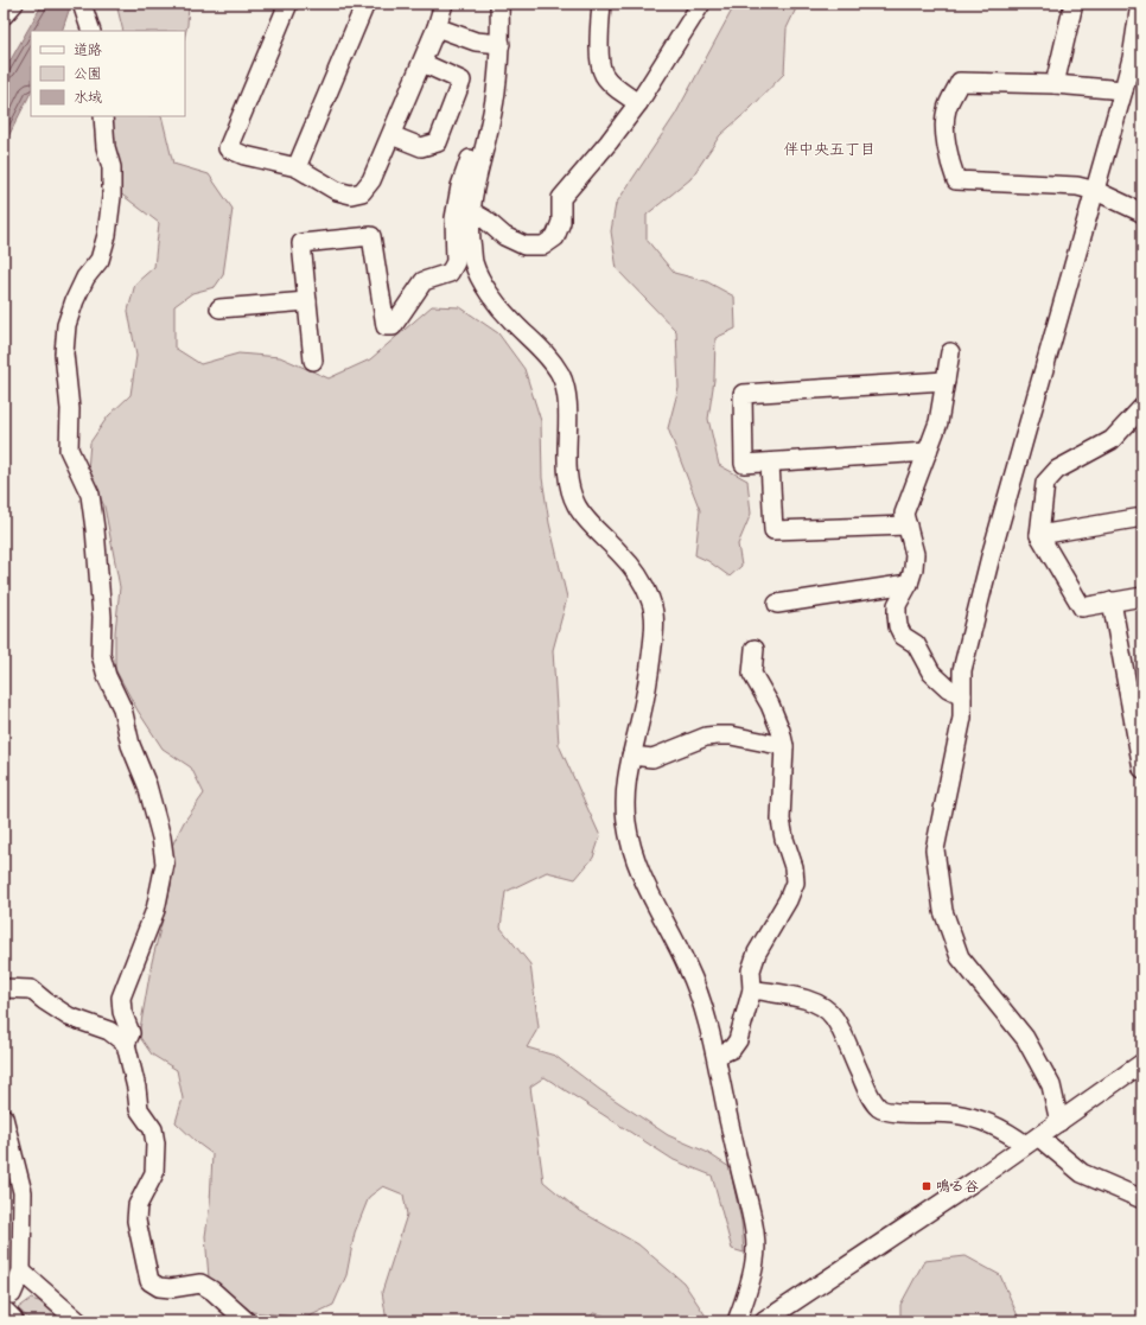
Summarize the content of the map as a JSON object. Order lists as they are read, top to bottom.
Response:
{
  "districts": ["伴中央五丁目"],
  "places": {
    "transit": ["鳴る谷"]
  },
  "legend": ["道路", "公園", "水域"]
}
